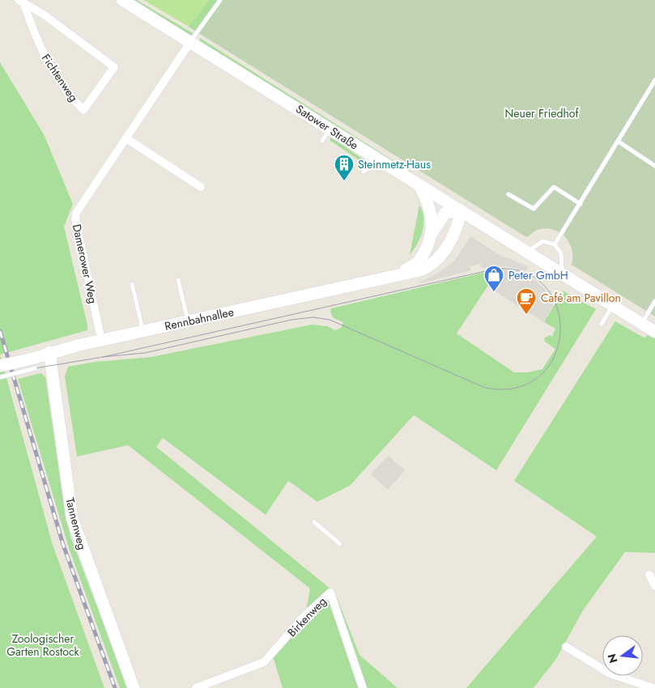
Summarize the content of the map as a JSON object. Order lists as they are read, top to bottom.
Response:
{
  "streets": {
    "main road": ["Satower Straße", "Rennbahnallee", "Tannenweg"],
    "street": ["Fichtenweg", "Damerower Weg", "Birkenweg"]
  },
  "crossings": [
    ["Satower Straße", "Damerower Weg"],
    ["Satower Straße", "Rennbahnallee"],
    ["Rennbahnallee", "Tannenweg"]
  ],
  "parks": ["Neuer Friedhof", "Zoologischer Garten Rostock"],
  "places": {
    "building": ["Steinmetz-Haus"],
    "shop": ["Peter GmbH"],
    "cafe": ["Café am Pavillon"]
  },
  "north": "left"
}
